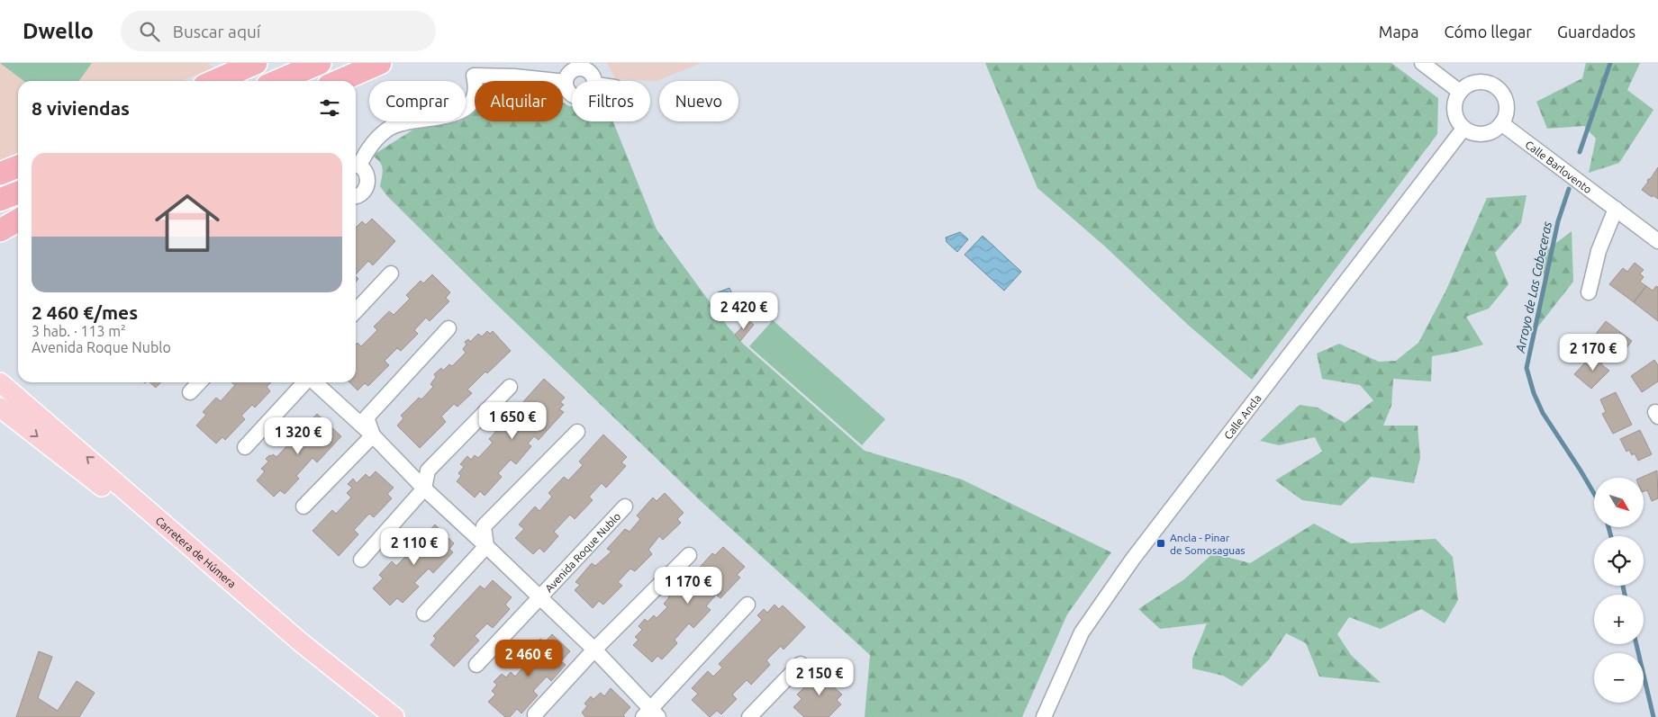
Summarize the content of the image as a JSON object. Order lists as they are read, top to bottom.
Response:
{
  "streets": {
    "main road": ["Carretera de Húmera"],
    "street": ["Calle Barlovento", "Calle Ancla", "Avenida Roque Nublo"]
  },
  "crossings": [
    ["Calle Barlovento", "Calle Ancla"]
  ],
  "water": ["Arroyo de Las Cabeceras"],
  "places": {
    "transit": ["Ancla - Pinar de Somosaguas"]
  },
  "north": "bottom right",
  "page": {
    "header": "Dwello",
    "search": "Buscar aquí",
    "nav": ["Mapa", "Cómo llegar", "Guardados"],
    "chip": [
      "Comprar",
      "Alquilar",
      "Filtros",
      "Nuevo"
    ],
    "heading": "8 viviendas",
    "list": [
      {
        "name": "2 460 €/mes",
        "note": "3 hab. · 113 m² · Avenida Roque Nublo"
      }
    ],
    "price": [
      "2 420 €",
      "2 170 €",
      "1 650 €",
      "1 320 €",
      "2 110 €",
      "1 170 €",
      "2 460 €",
      "2 150 €"
    ],
    "map_buttons": ["+", "−"]
  }
}
